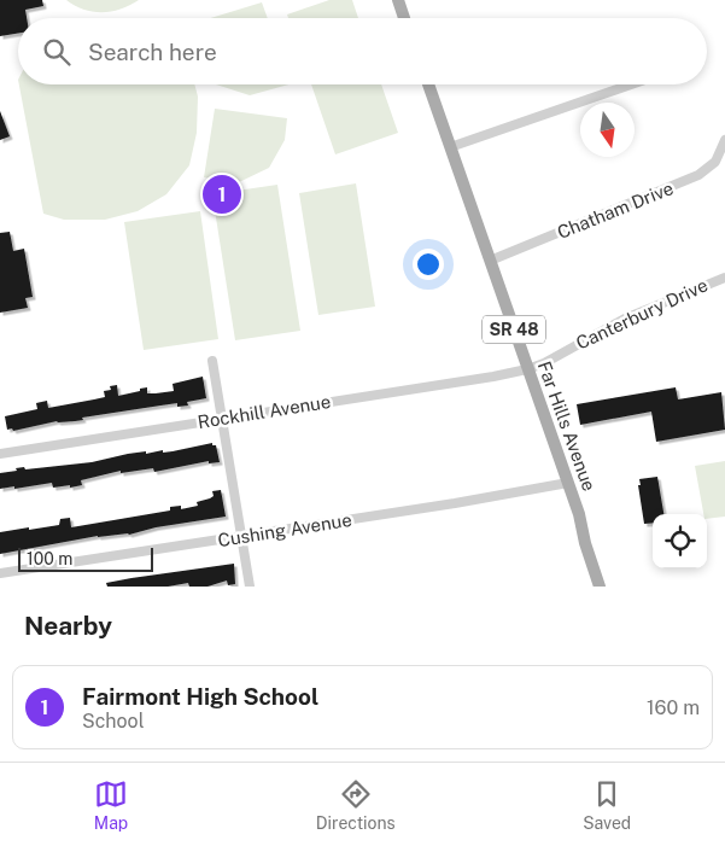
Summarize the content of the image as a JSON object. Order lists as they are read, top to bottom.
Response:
{
  "streets": {
    "main road": ["SR 48", "Far Hills Avenue"],
    "street": [
      "Chatham Drive",
      "Canterbury Drive",
      "Rockhill Avenue",
      "Cushing Avenue"
    ]
  },
  "crossings": [
    ["Chatham Drive", "Far Hills Avenue"],
    ["Canterbury Drive", "Rockhill Avenue"],
    ["Canterbury Drive", "Far Hills Avenue"],
    ["Rockhill Avenue", "Far Hills Avenue"],
    ["Far Hills Avenue", "Cushing Avenue"]
  ],
  "scale_bar": "100 m",
  "north": "bottom",
  "page": {
    "search": "Search here",
    "pins": "1",
    "scale": "100 m",
    "heading": "Nearby",
    "list": [
      {
        "mark": "1",
        "name": "Fairmont High School",
        "note": "School",
        "value": "160 m"
      }
    ],
    "nav": ["Map", "Directions", "Saved"]
  }
}
